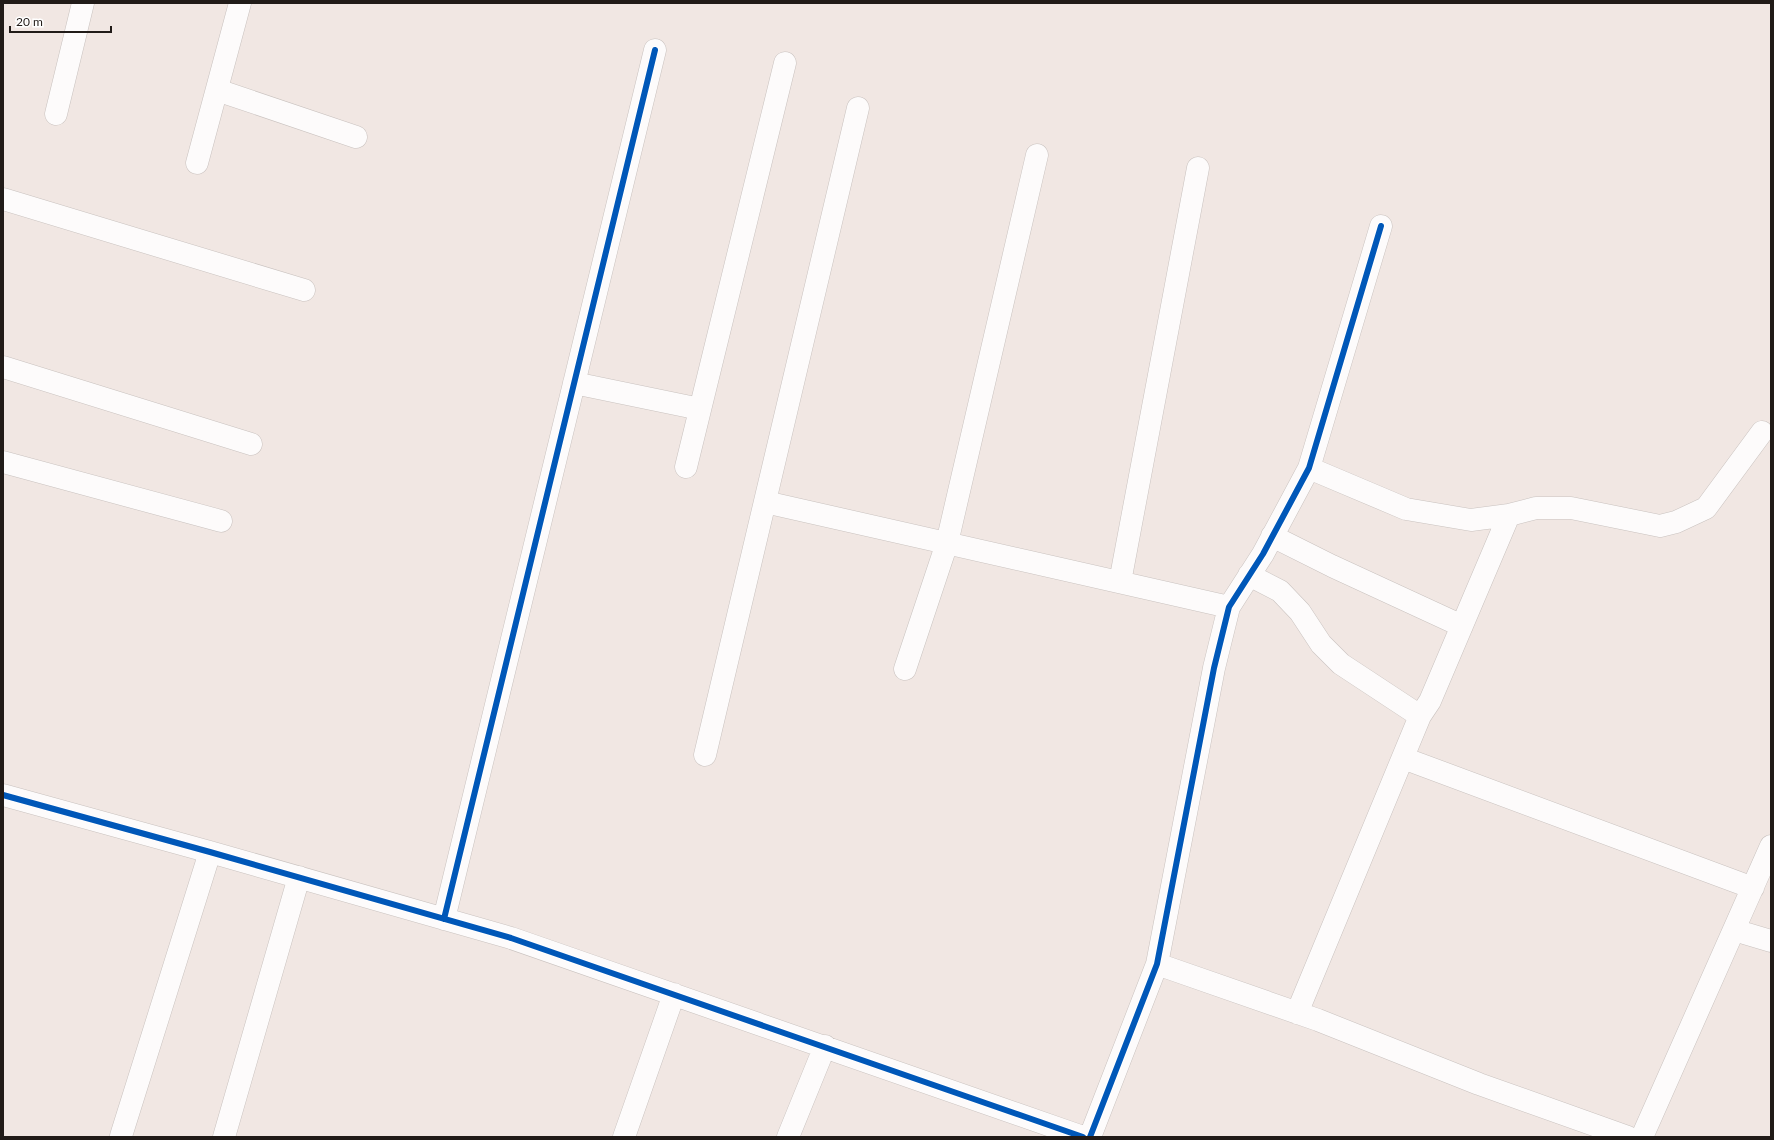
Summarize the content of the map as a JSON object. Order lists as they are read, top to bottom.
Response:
{
  "scale_bar": "20 m"
}
